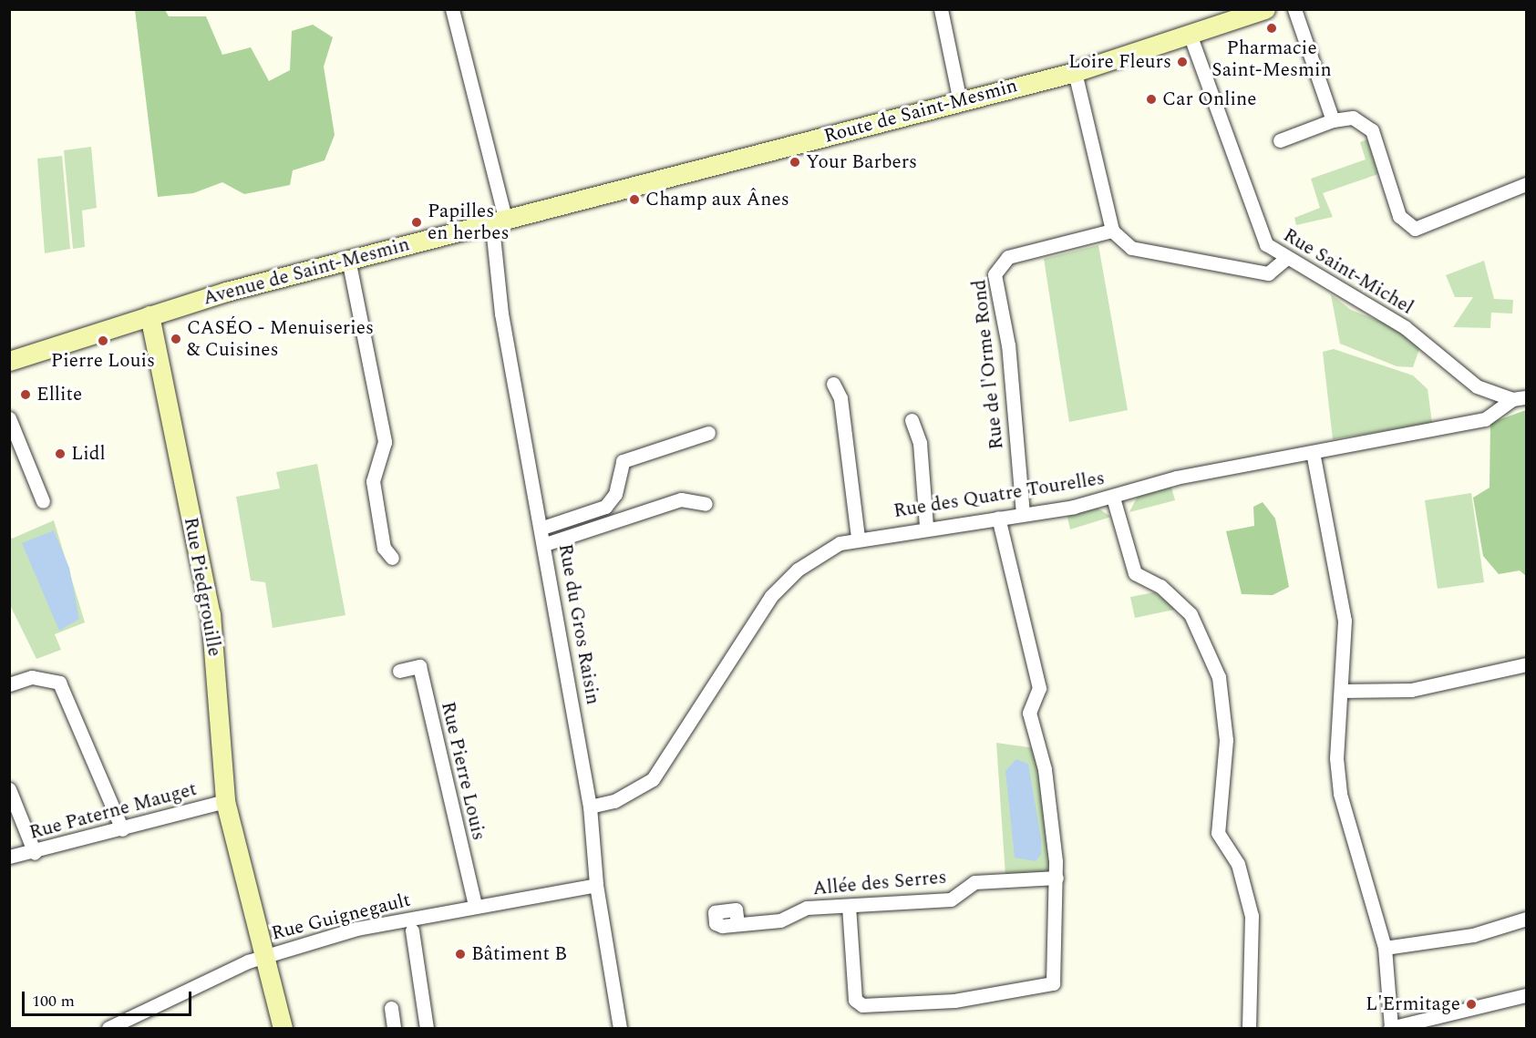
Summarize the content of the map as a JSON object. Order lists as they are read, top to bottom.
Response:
{
  "streets": {
    "main road": ["Route de Saint-Mesmin", "Avenue de Saint-Mesmin", "Rue Piedgrouille"],
    "street": [
      "Rue Saint-Michel",
      "Rue de l'Orme Rond",
      "Rue des Quatre Tourelles",
      "Rue du Gros Raisin",
      "Rue Pierre Louis",
      "Rue Paterne Mauget",
      "Allée des Serres",
      "Rue Guignegault"
    ]
  },
  "crossings": [
    ["Route de Saint-Mesmin", "Avenue de Saint-Mesmin"],
    ["Route de Saint-Mesmin", "Rue Saint-Michel"],
    ["Avenue de Saint-Mesmin", "Rue Piedgrouille"],
    ["Avenue de Saint-Mesmin", "Rue du Gros Raisin"],
    ["Rue Saint-Michel", "Rue des Quatre Tourelles"],
    ["Rue de l'Orme Rond", "Rue des Quatre Tourelles"],
    ["Rue des Quatre Tourelles", "Rue du Gros Raisin"],
    ["Rue Piedgrouille", "Rue Paterne Mauget"],
    ["Rue Piedgrouille", "Rue Guignegault"],
    ["Rue du Gros Raisin", "Rue Guignegault"],
    ["Rue Pierre Louis", "Rue Guignegault"]
  ],
  "places": [
    "Pharmacie Saint-Mesmin",
    "Loire Fleurs",
    "Car Online",
    "Your Barbers",
    "Champ aux Ânes",
    "Papilles en herbes",
    "CASÉO - Menuiseries & Cuisines",
    "Pierre Louis",
    "Ellite",
    "Lidl",
    "Bâtiment B",
    "L'Ermitage"
  ],
  "scale_bar": "100 m"
}
